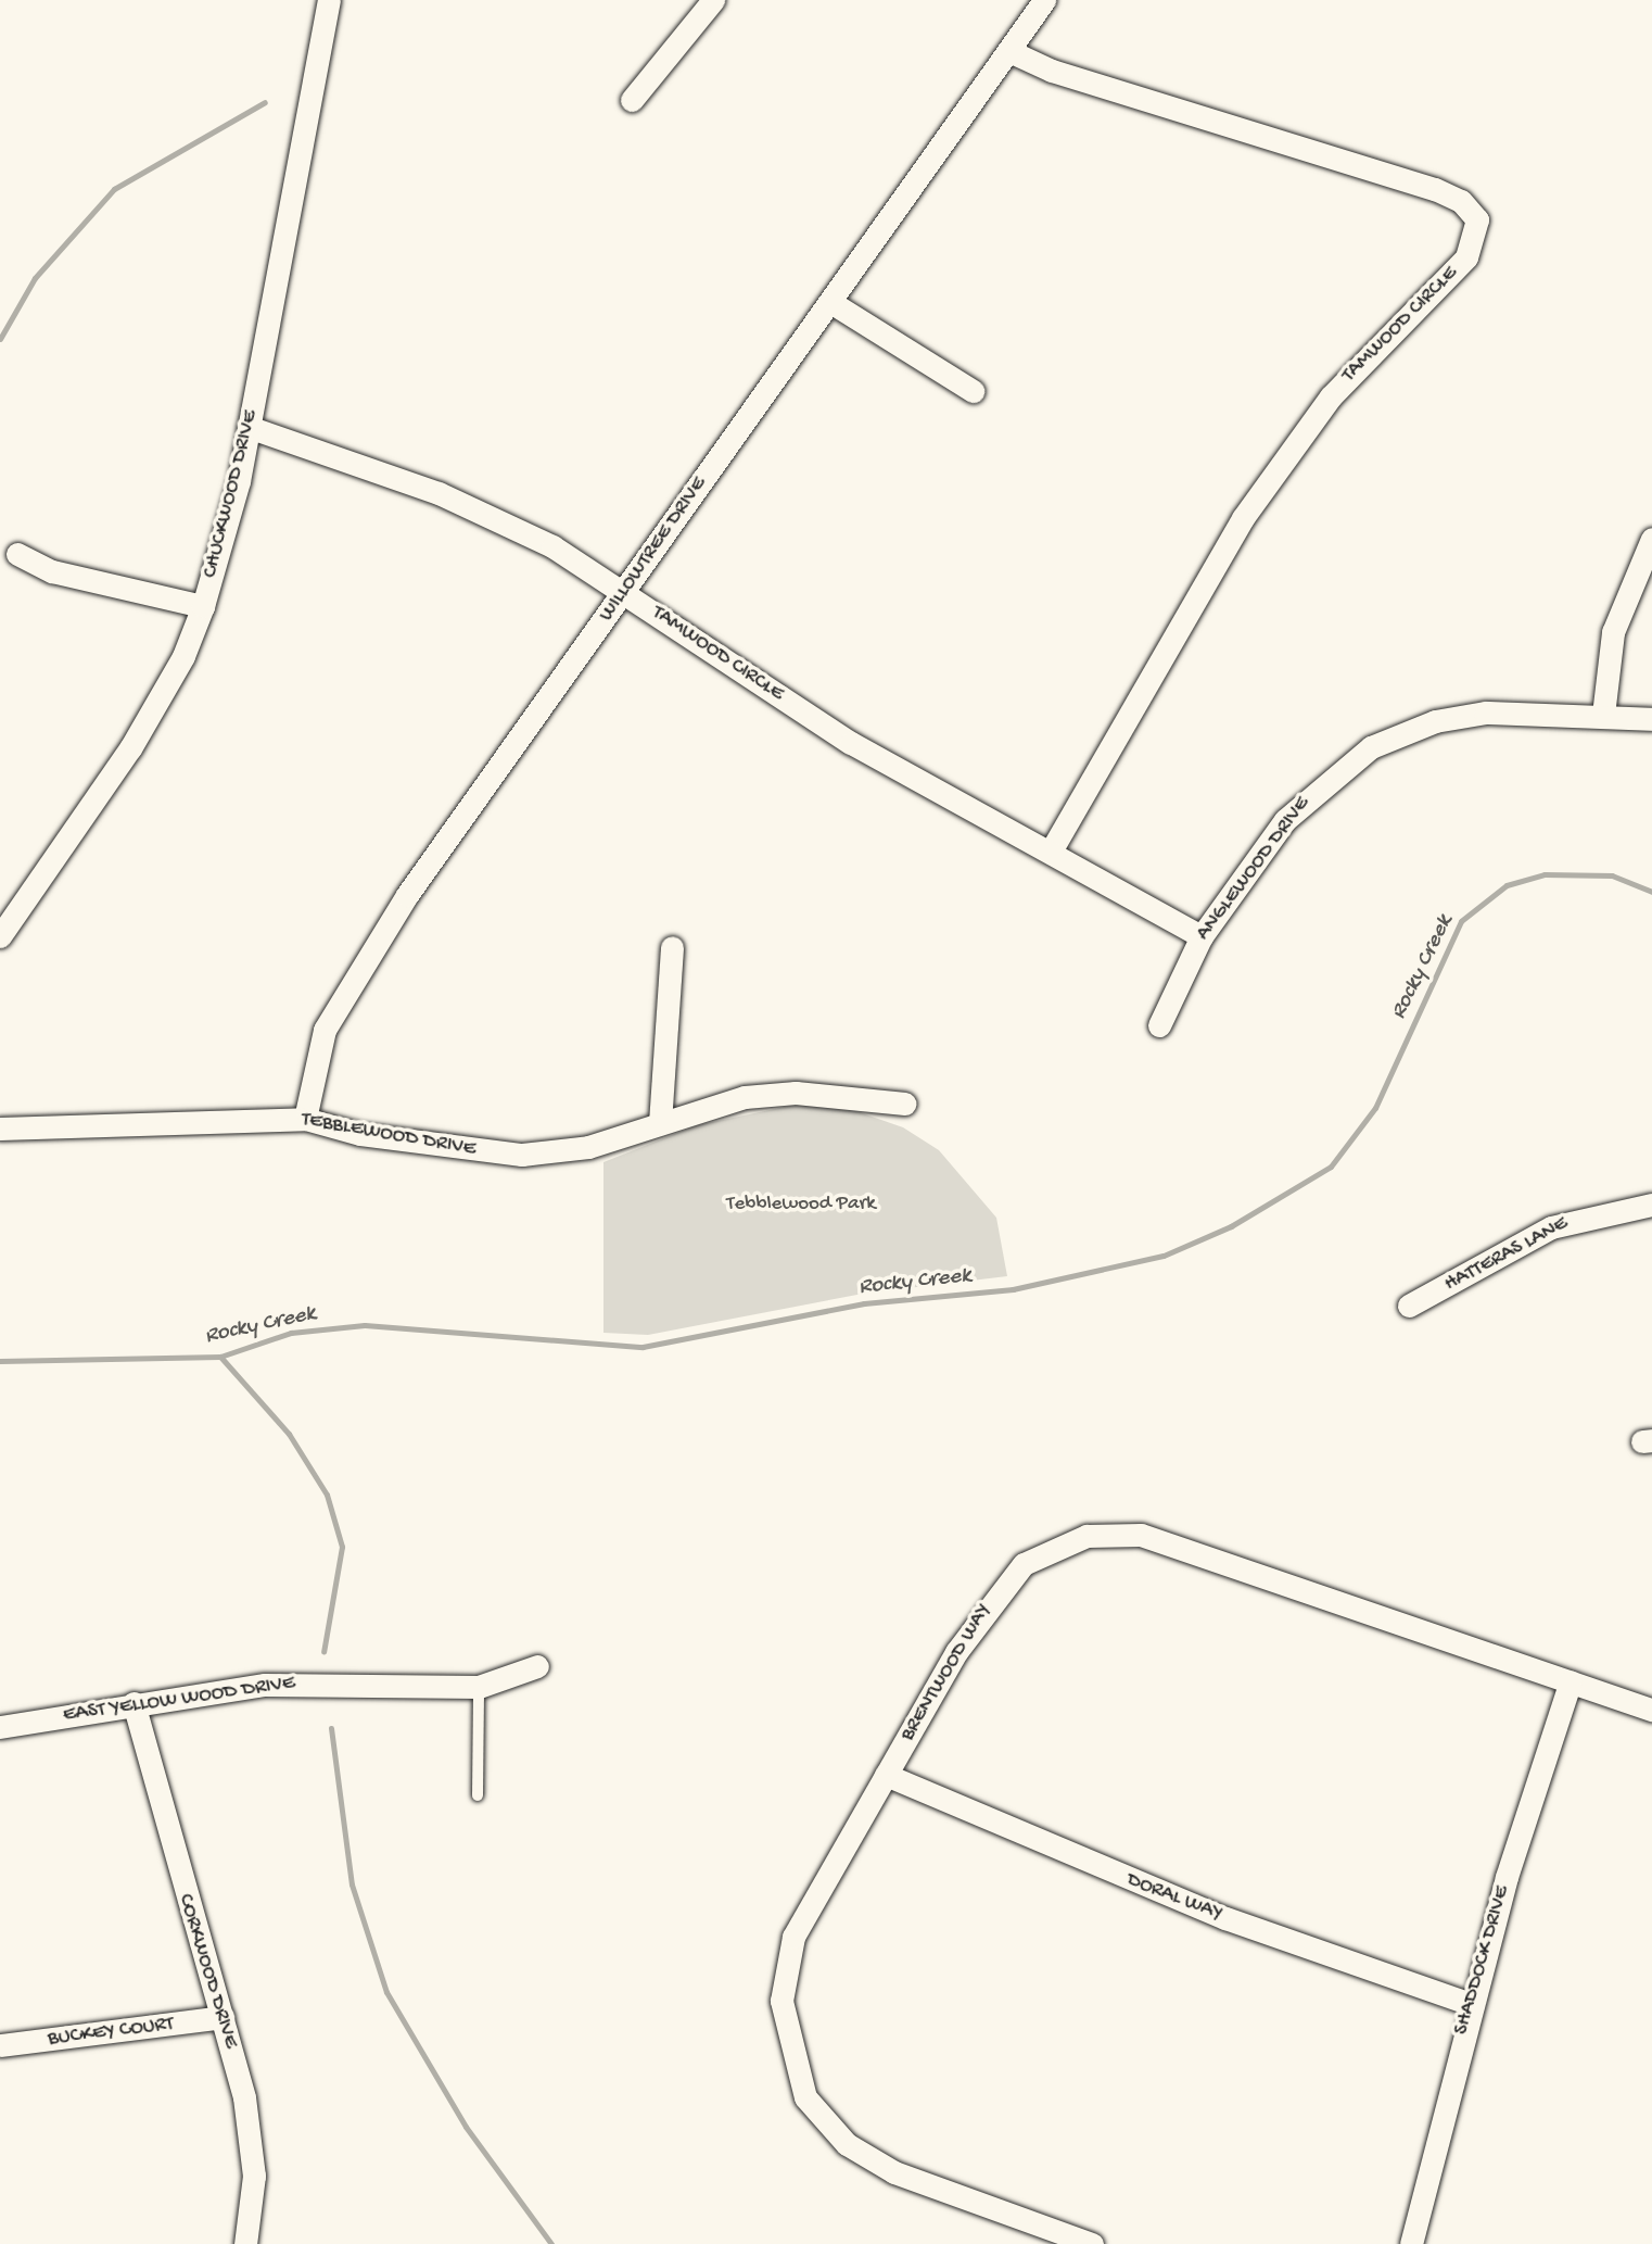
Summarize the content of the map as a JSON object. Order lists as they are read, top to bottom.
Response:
{
  "streets": {
    "street": [
      "TAMWOOD CIRCLE",
      "CHUCKWOOD DRIVE",
      "WILLOWTREE DRIVE",
      "ANGLEWOOD DRIVE",
      "TEBBLEWOOD DRIVE",
      "HATTERAS LANE",
      "BRENTWOOD WAY",
      "EAST YELLOW WOOD DRIVE",
      "DORAL WAY",
      "SHADDOCK DRIVE",
      "CORKWOOD DRIVE",
      "BUCKEY COURT"
    ]
  },
  "crossings": [
    ["TAMWOOD CIRCLE", "CHUCKWOOD DRIVE"],
    ["TAMWOOD CIRCLE", "WILLOWTREE DRIVE"],
    ["TAMWOOD CIRCLE", "ANGLEWOOD DRIVE"],
    ["WILLOWTREE DRIVE", "TEBBLEWOOD DRIVE"],
    ["BRENTWOOD WAY", "DORAL WAY"],
    ["BRENTWOOD WAY", "SHADDOCK DRIVE"],
    ["EAST YELLOW WOOD DRIVE", "CORKWOOD DRIVE"],
    ["DORAL WAY", "SHADDOCK DRIVE"],
    ["CORKWOOD DRIVE", "BUCKEY COURT"]
  ],
  "water": ["Rocky Creek"],
  "parks": ["Tebblewood Park"]
}
